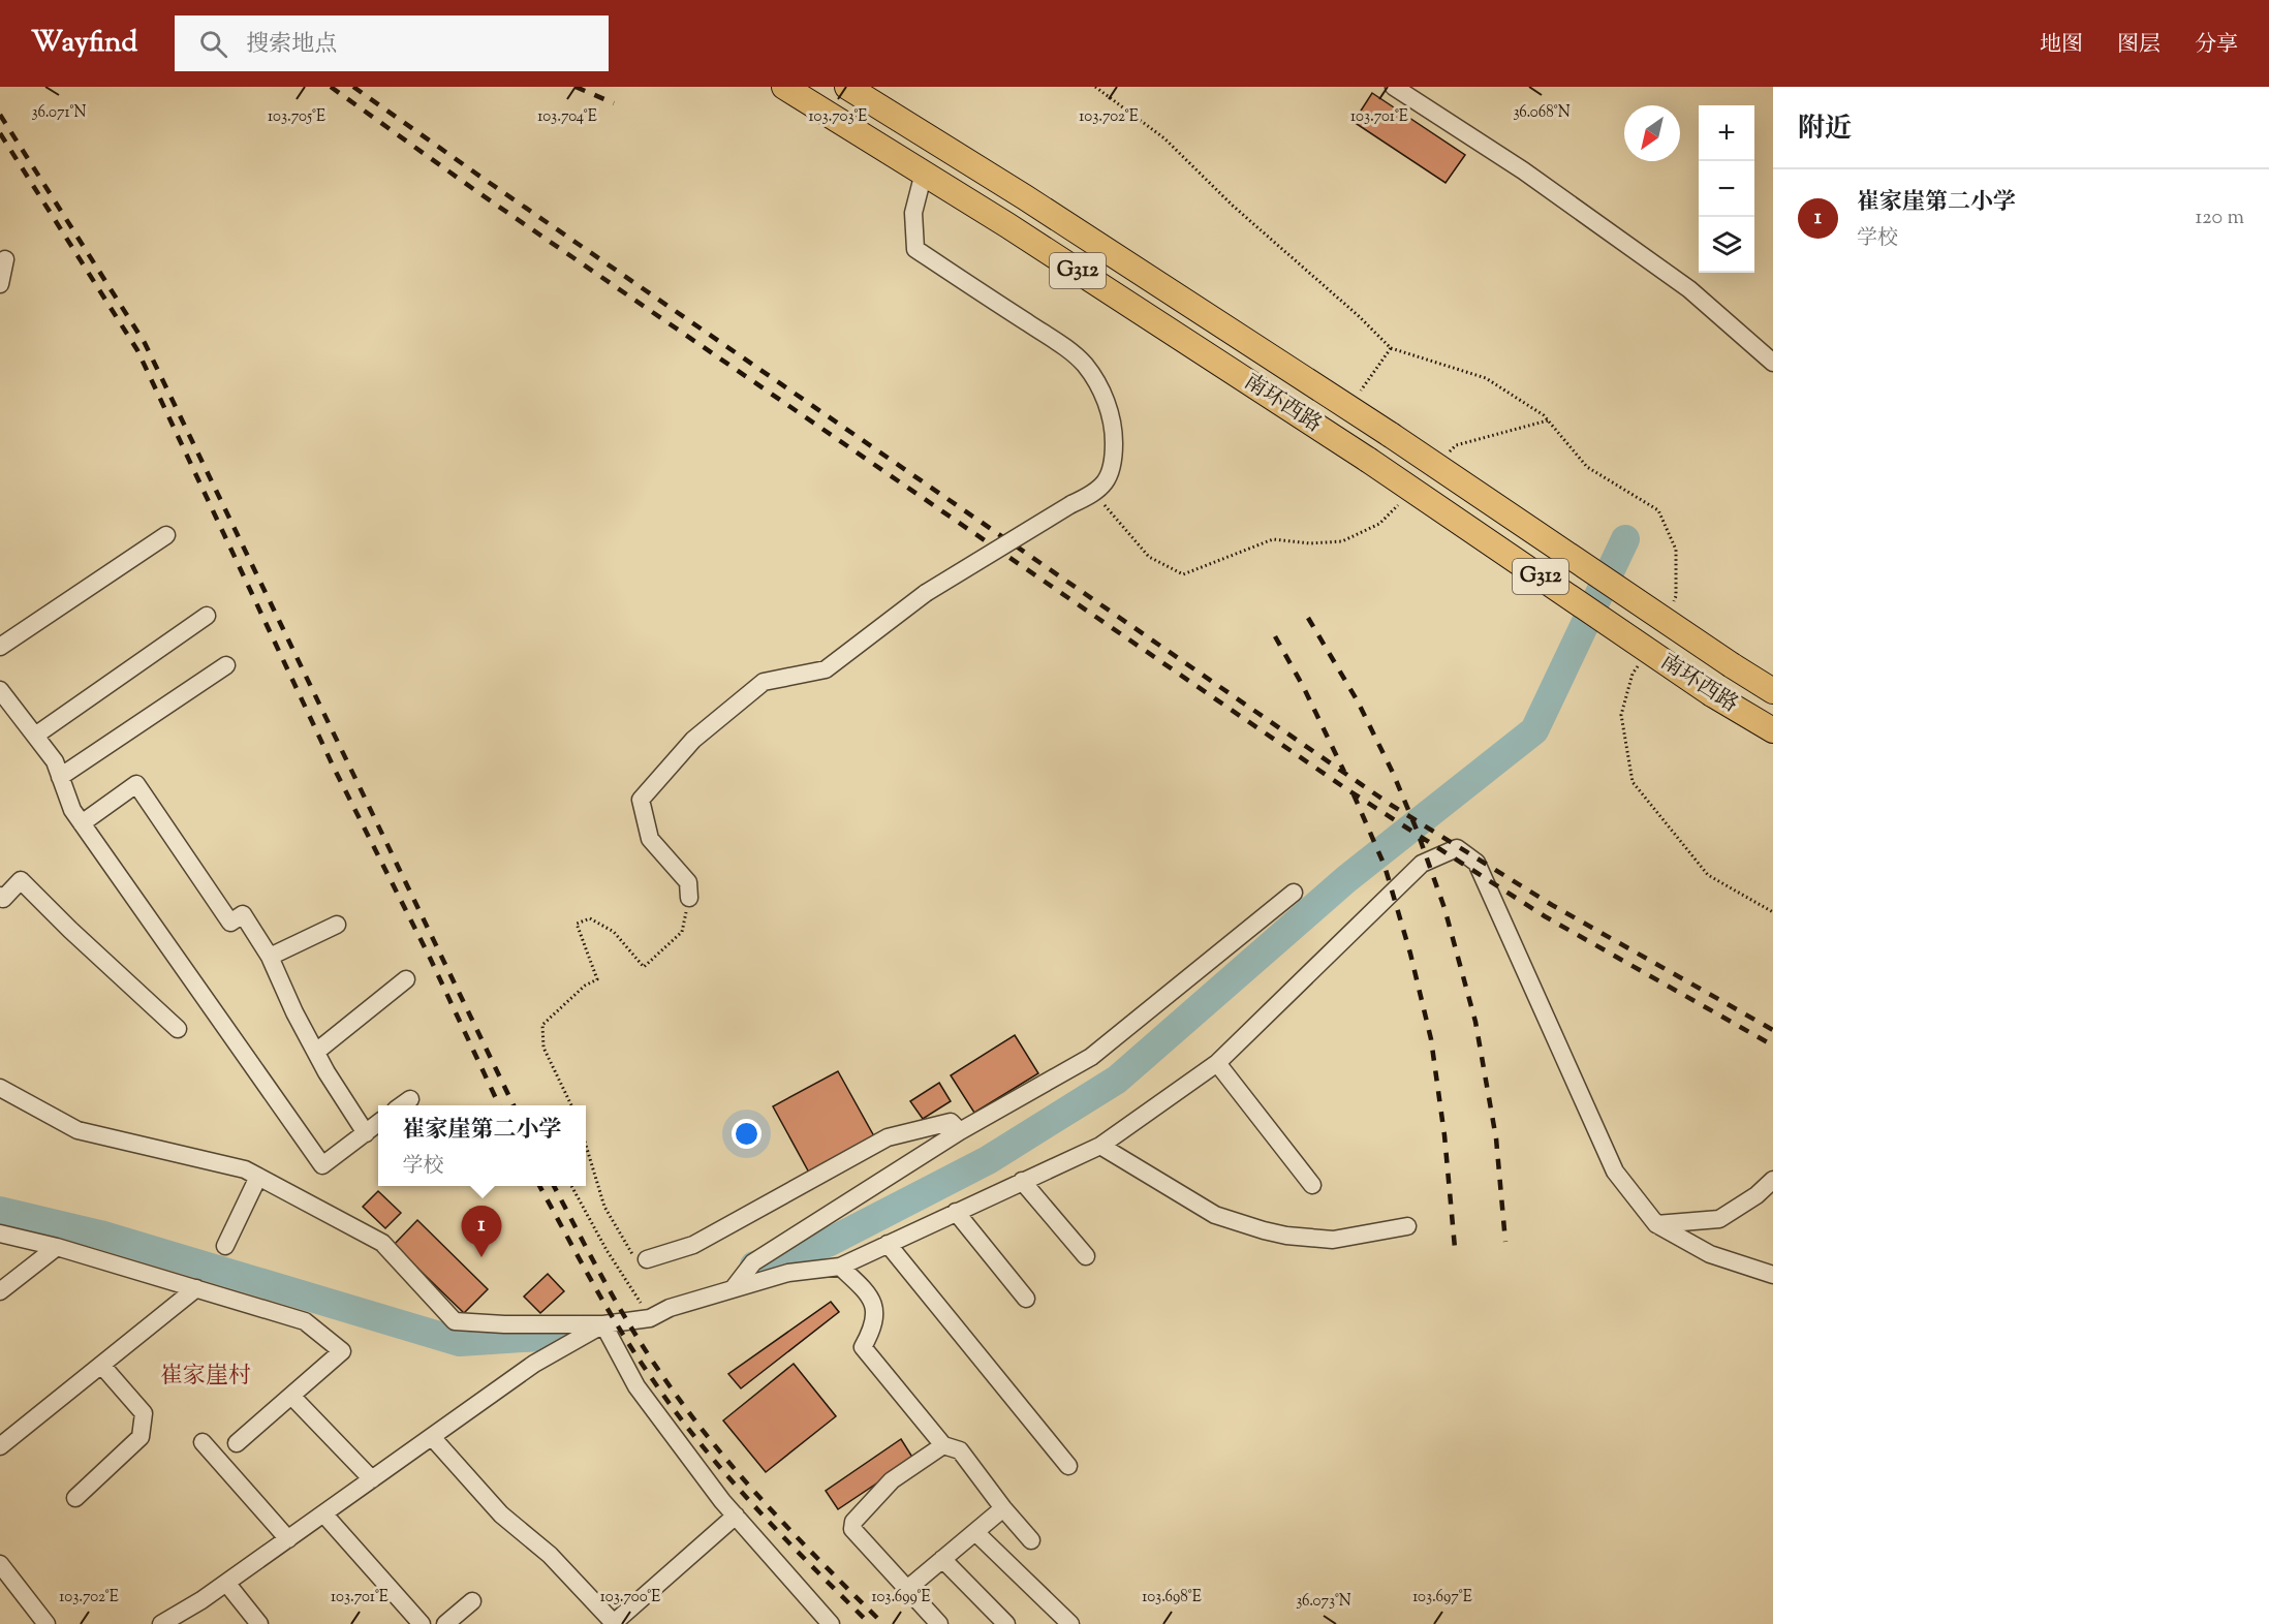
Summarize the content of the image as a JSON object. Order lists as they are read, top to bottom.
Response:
{
  "streets": {
    "highway": ["G312", "南环西路"]
  },
  "districts": ["崔家崖村"],
  "north": "bottom left",
  "page": {
    "header": "Wayfind",
    "search": "搜索地点",
    "nav": ["地图", "图层", "分享"],
    "heading": "附近",
    "map_buttons": ["+", "−"],
    "list": [
      {
        "mark": "1",
        "name": "崔家崖第二小学",
        "note": "学校",
        "value": "120 m"
      }
    ],
    "popup": ["崔家崖第二小学", "学校"],
    "pins": "1"
  },
  "coordinates": [
    "36.071°N",
    "36.068°N",
    "103.705°E",
    "103.704°E",
    "103.703°E",
    "103.702°E",
    "103.701°E",
    "103.700°E",
    "103.699°E",
    "103.698°E",
    "103.697°E",
    "36.073°N"
  ]
}
